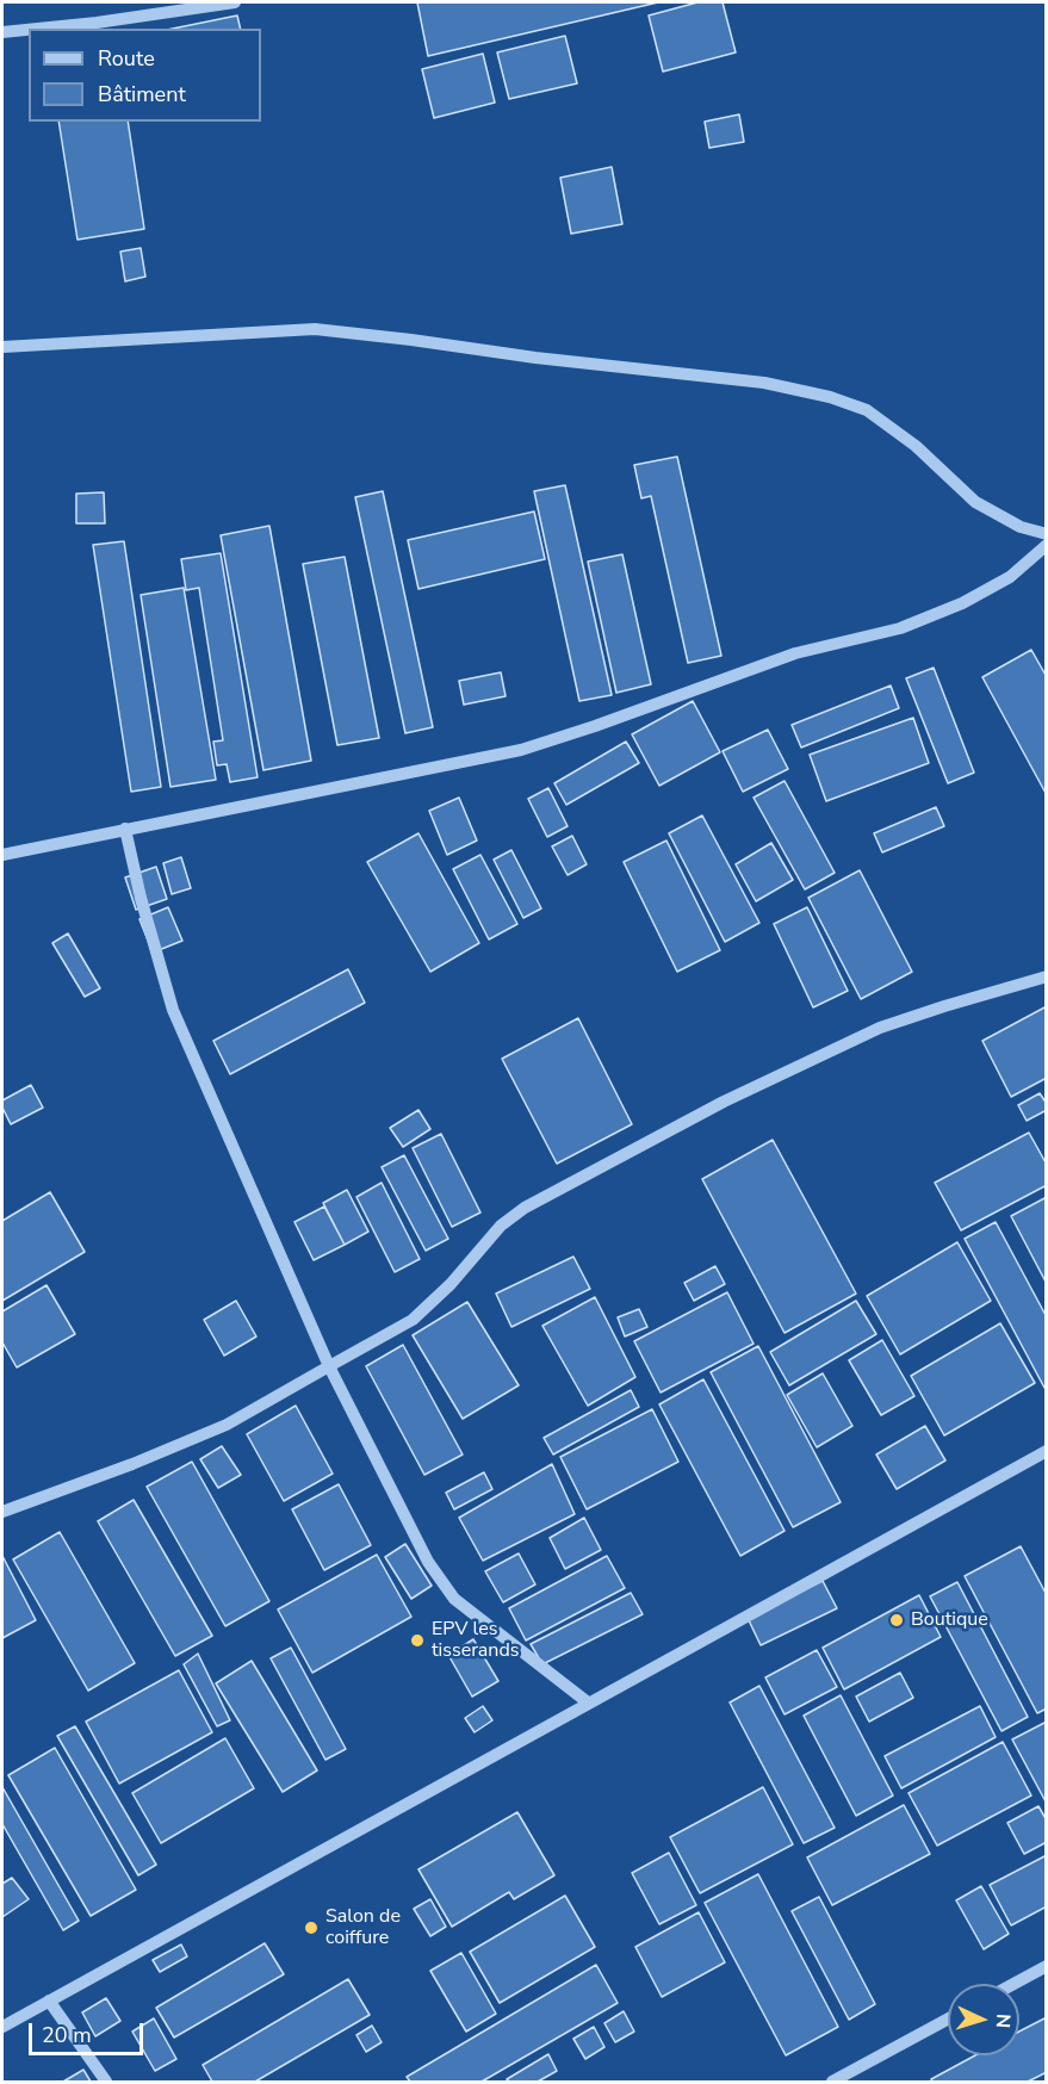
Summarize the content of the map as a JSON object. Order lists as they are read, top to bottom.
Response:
{
  "places": ["Boutique", "EPV les tisserands", "Salon de coiffure"],
  "legend": ["Route", "Bâtiment"],
  "scale_bar": "20 m",
  "north": "right"
}
